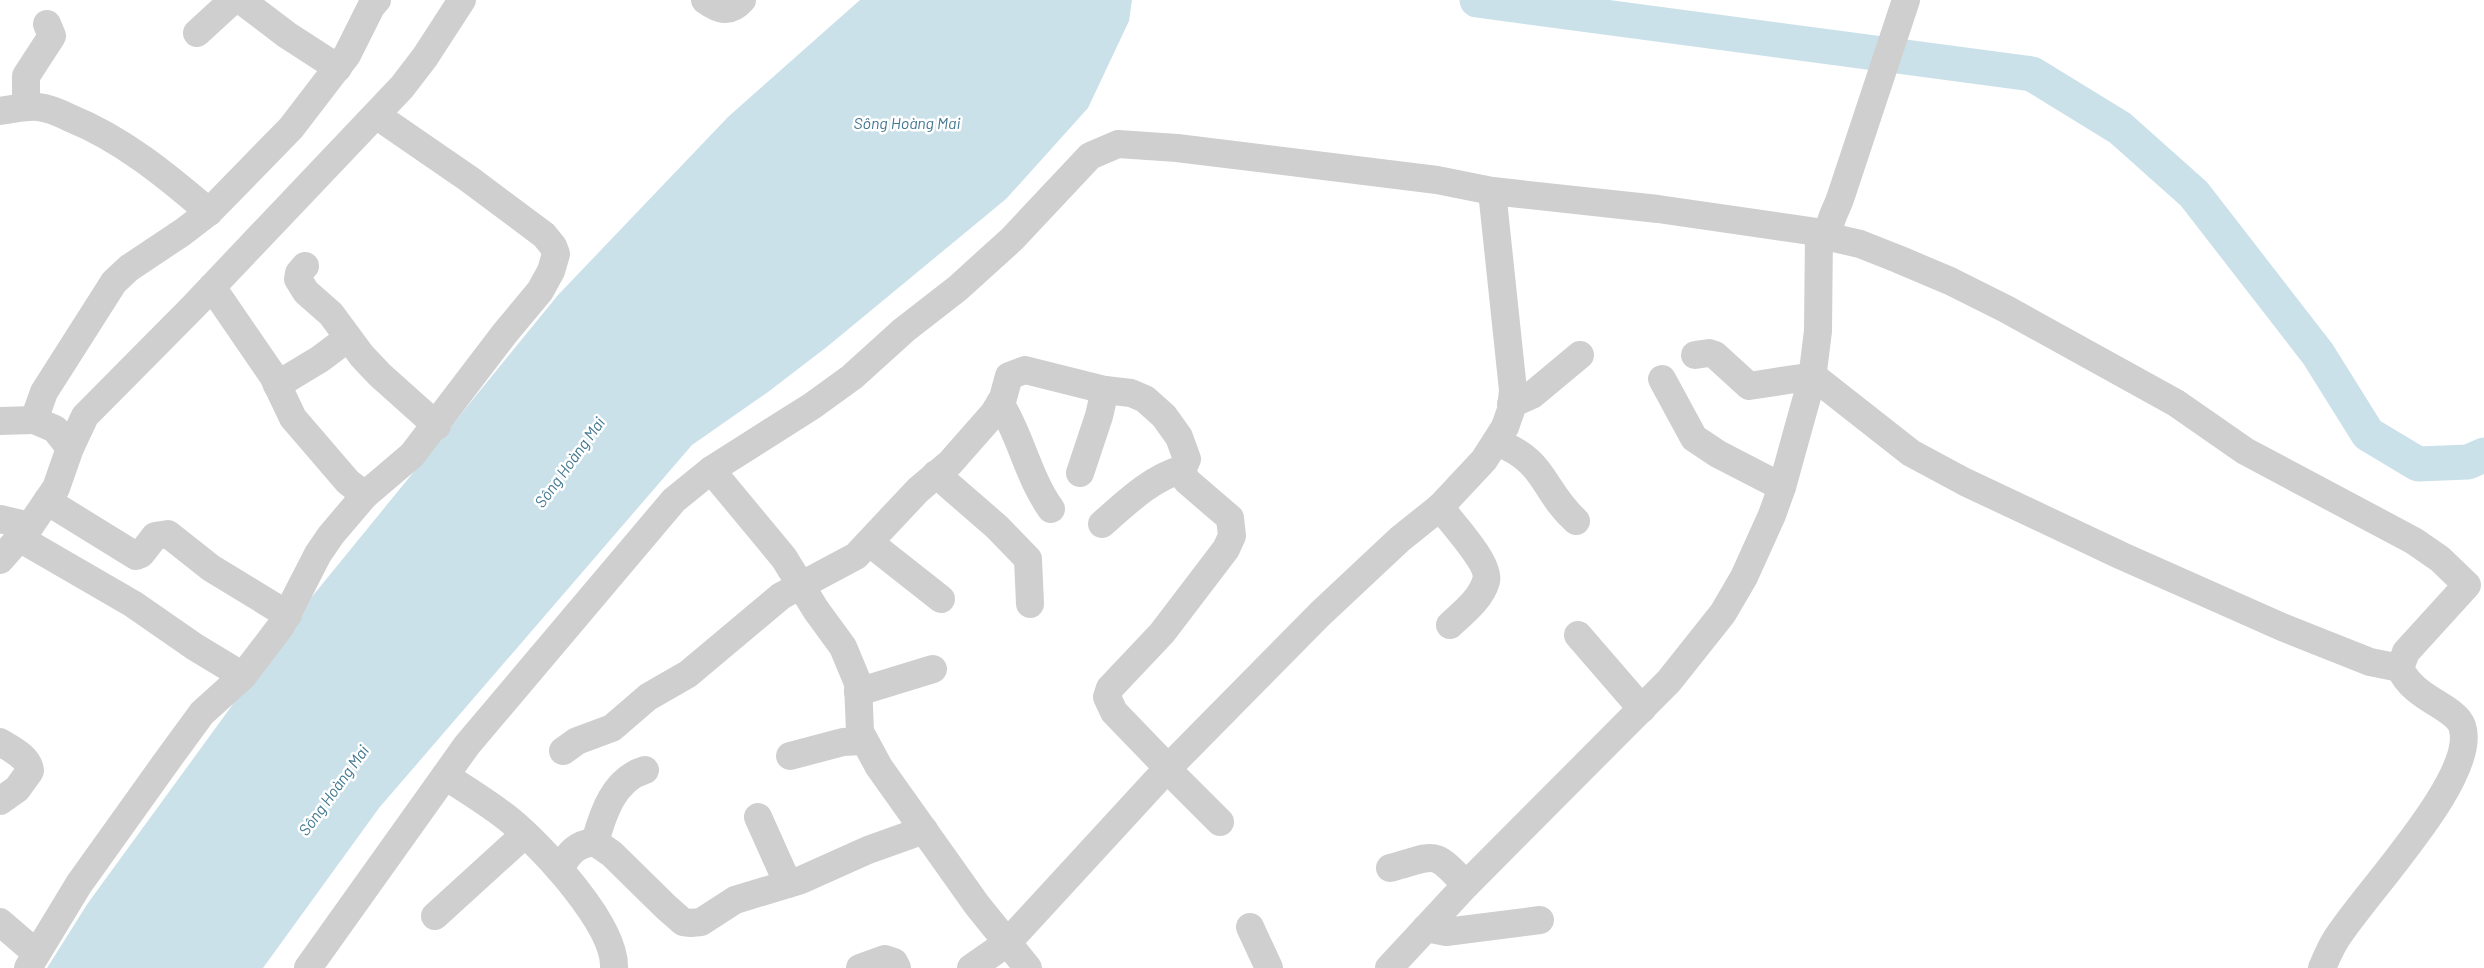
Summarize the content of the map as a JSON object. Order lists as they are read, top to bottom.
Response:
{
  "water": ["Sông Hoàng Mai"]
}
